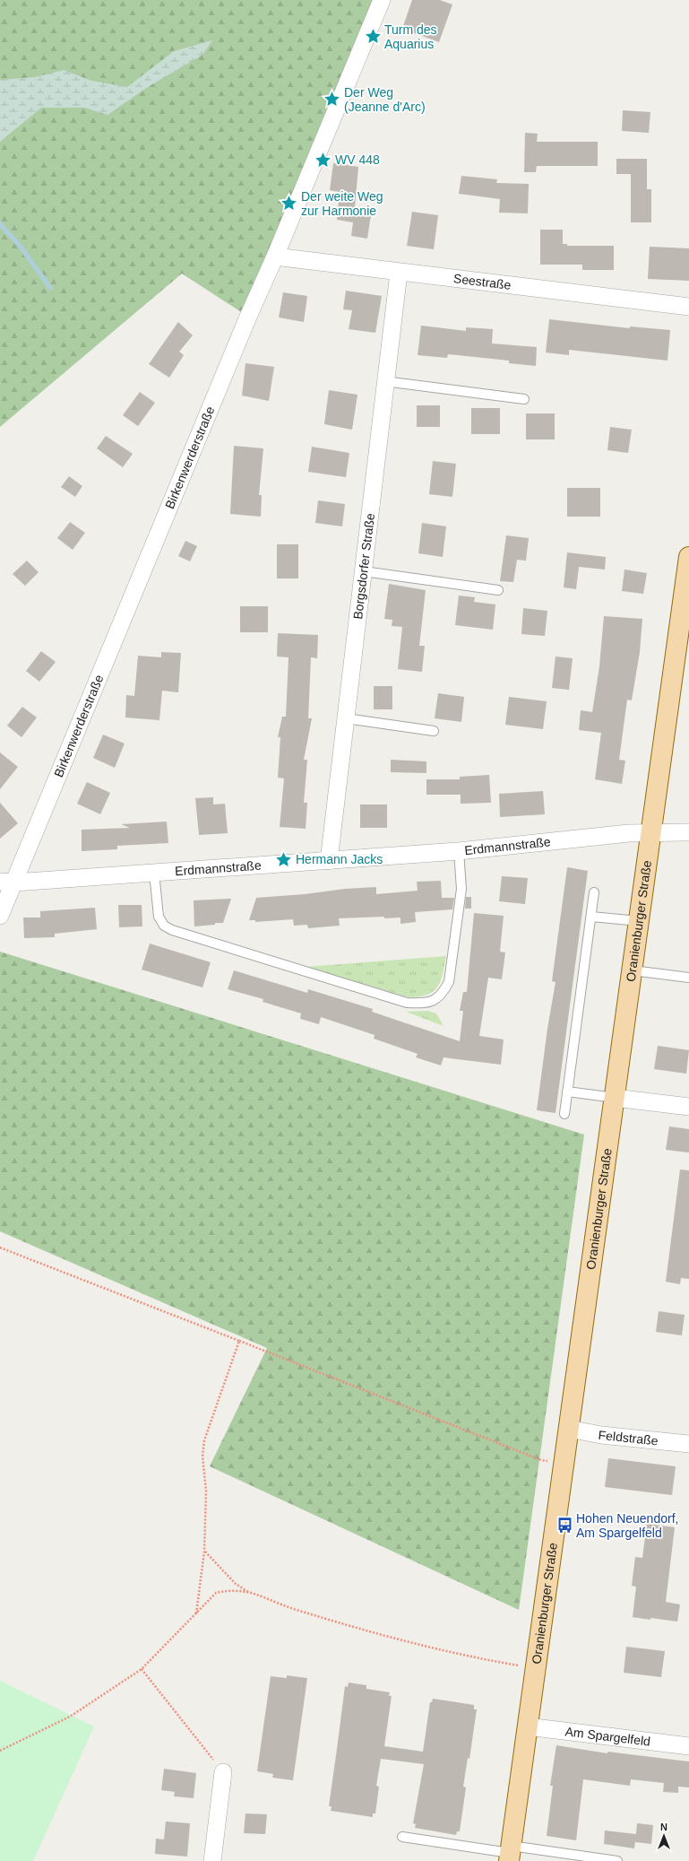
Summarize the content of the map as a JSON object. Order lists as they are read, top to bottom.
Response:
{
  "streets": {
    "main road": ["Oranienburger Straße"],
    "street": [
      "Seestraße",
      "Birkenwerderstraße",
      "Borgsdorfer Straße",
      "Erdmannstraße",
      "Feldstraße",
      "Am Spargelfeld"
    ]
  },
  "crossings": [
    ["Seestraße", "Birkenwerderstraße"],
    ["Seestraße", "Borgsdorfer Straße"],
    ["Birkenwerderstraße", "Erdmannstraße"],
    ["Borgsdorfer Straße", "Erdmannstraße"],
    ["Erdmannstraße", "Oranienburger Straße"],
    ["Oranienburger Straße", "Feldstraße"],
    ["Oranienburger Straße", "Am Spargelfeld"]
  ],
  "places": {
    "place": [
      "Turm des Aquarius",
      "Der Weg (Jeanne d'Arc)",
      "WV 448",
      "Der weite Weg zur Harmonie",
      "Hermann Jacks"
    ],
    "bus stop": ["Hohen Neuendorf, Am Spargelfeld"]
  },
  "north": "top"
}
